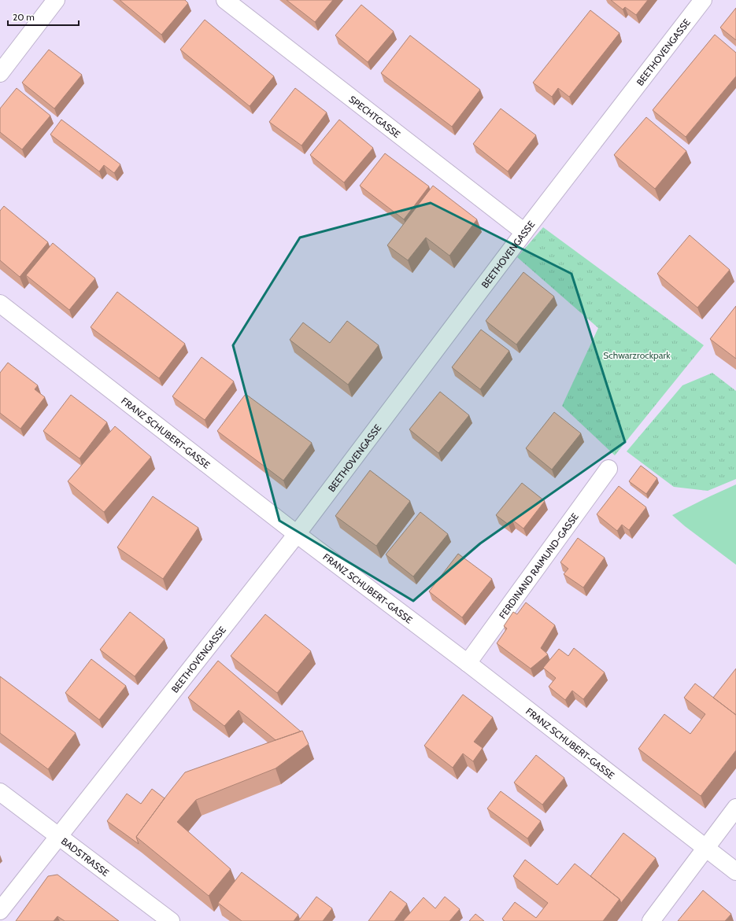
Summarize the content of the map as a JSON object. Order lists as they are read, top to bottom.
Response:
{
  "streets": {
    "street": [
      "BEETHOVENGASSE",
      "SPECHTGASSE",
      "FRANZ SCHUBERT-GASSE",
      "FERDINAND RAIMUND-GASSE",
      "BADSTRASSE"
    ]
  },
  "crossings": [
    ["BEETHOVENGASSE", "SPECHTGASSE"],
    ["BEETHOVENGASSE", "FRANZ SCHUBERT-GASSE"],
    ["BEETHOVENGASSE", "BADSTRASSE"],
    ["FRANZ SCHUBERT-GASSE", "FERDINAND RAIMUND-GASSE"]
  ],
  "parks": ["Schwarzrockpark"],
  "scale_bar": "20 m"
}
